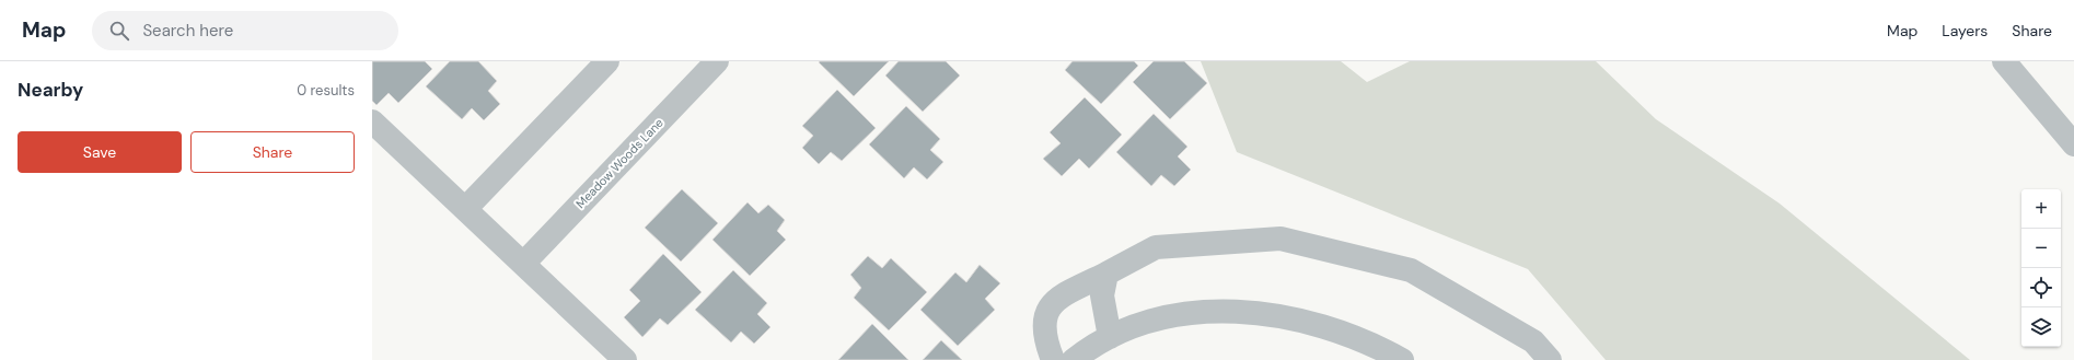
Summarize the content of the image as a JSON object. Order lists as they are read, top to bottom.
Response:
{
  "streets": {
    "street": ["Meadow Woods Lane"]
  },
  "page": {
    "header": "Map",
    "search": "Search here",
    "nav": ["Map", "Layers", "Share"],
    "heading": ["Nearby", "0 results"],
    "buttons": ["Save", "Share"],
    "map_buttons": ["+", "−"]
  }
}
